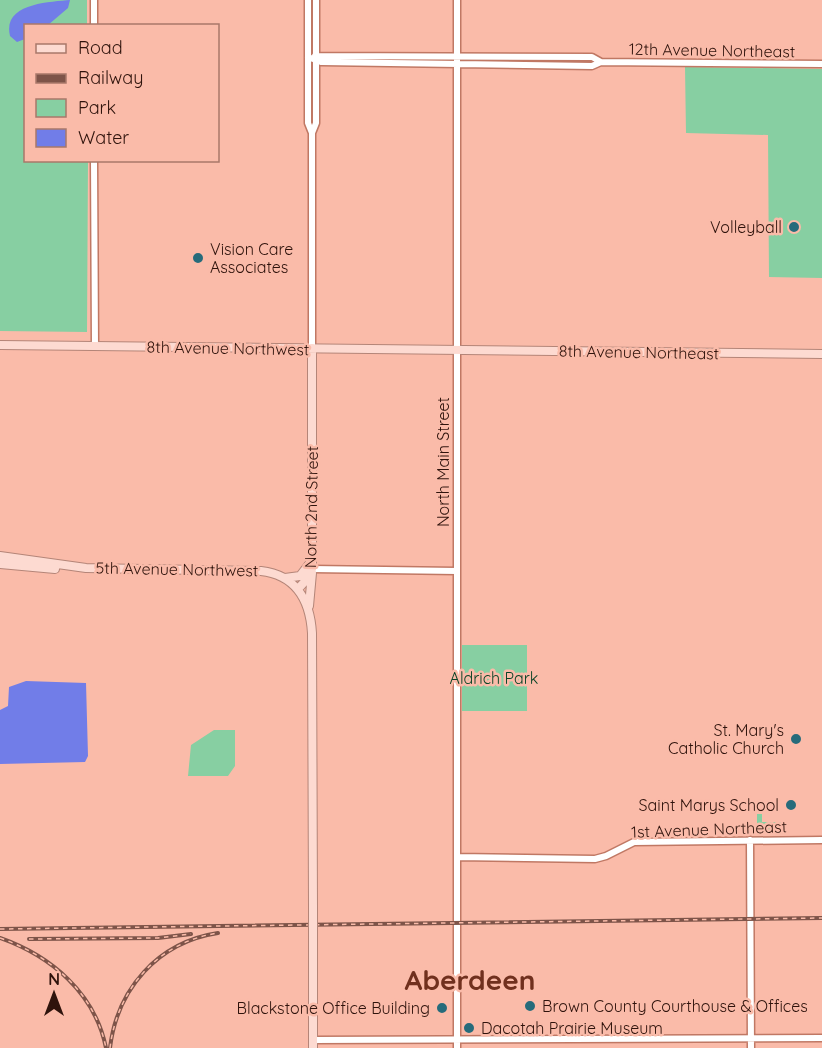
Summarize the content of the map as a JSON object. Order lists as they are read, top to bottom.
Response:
{
  "streets": {
    "main road": [
      "8th Avenue Northwest",
      "8th Avenue Northeast",
      "North 2nd Street",
      "5th Avenue Northwest"
    ],
    "street": ["12th Avenue Northeast", "North Main Street", "1st Avenue Northeast"]
  },
  "crossings": [
    ["12th Avenue Northeast", "North Main Street"],
    ["12th Avenue Northeast", "North 2nd Street"],
    ["8th Avenue Northwest", "8th Avenue Northeast"],
    ["8th Avenue Northwest", "North Main Street"],
    ["8th Avenue Northwest", "North 2nd Street"],
    ["8th Avenue Northeast", "North Main Street"],
    ["North Main Street", "1st Avenue Northeast"],
    ["North 2nd Street", "5th Avenue Northwest"]
  ],
  "districts": ["Aberdeen"],
  "parks": ["Aldrich Park"],
  "places": [
    "Volleyball",
    "Vision Care Associates",
    "St. Mary's Catholic Church",
    "Saint Marys School",
    "Brown County Courthouse & Offices",
    "Blackstone Office Building",
    "Dacotah Prairie Museum"
  ],
  "legend": [
    "Road",
    "Railway",
    "Park",
    "Water"
  ],
  "north": "top"
}
